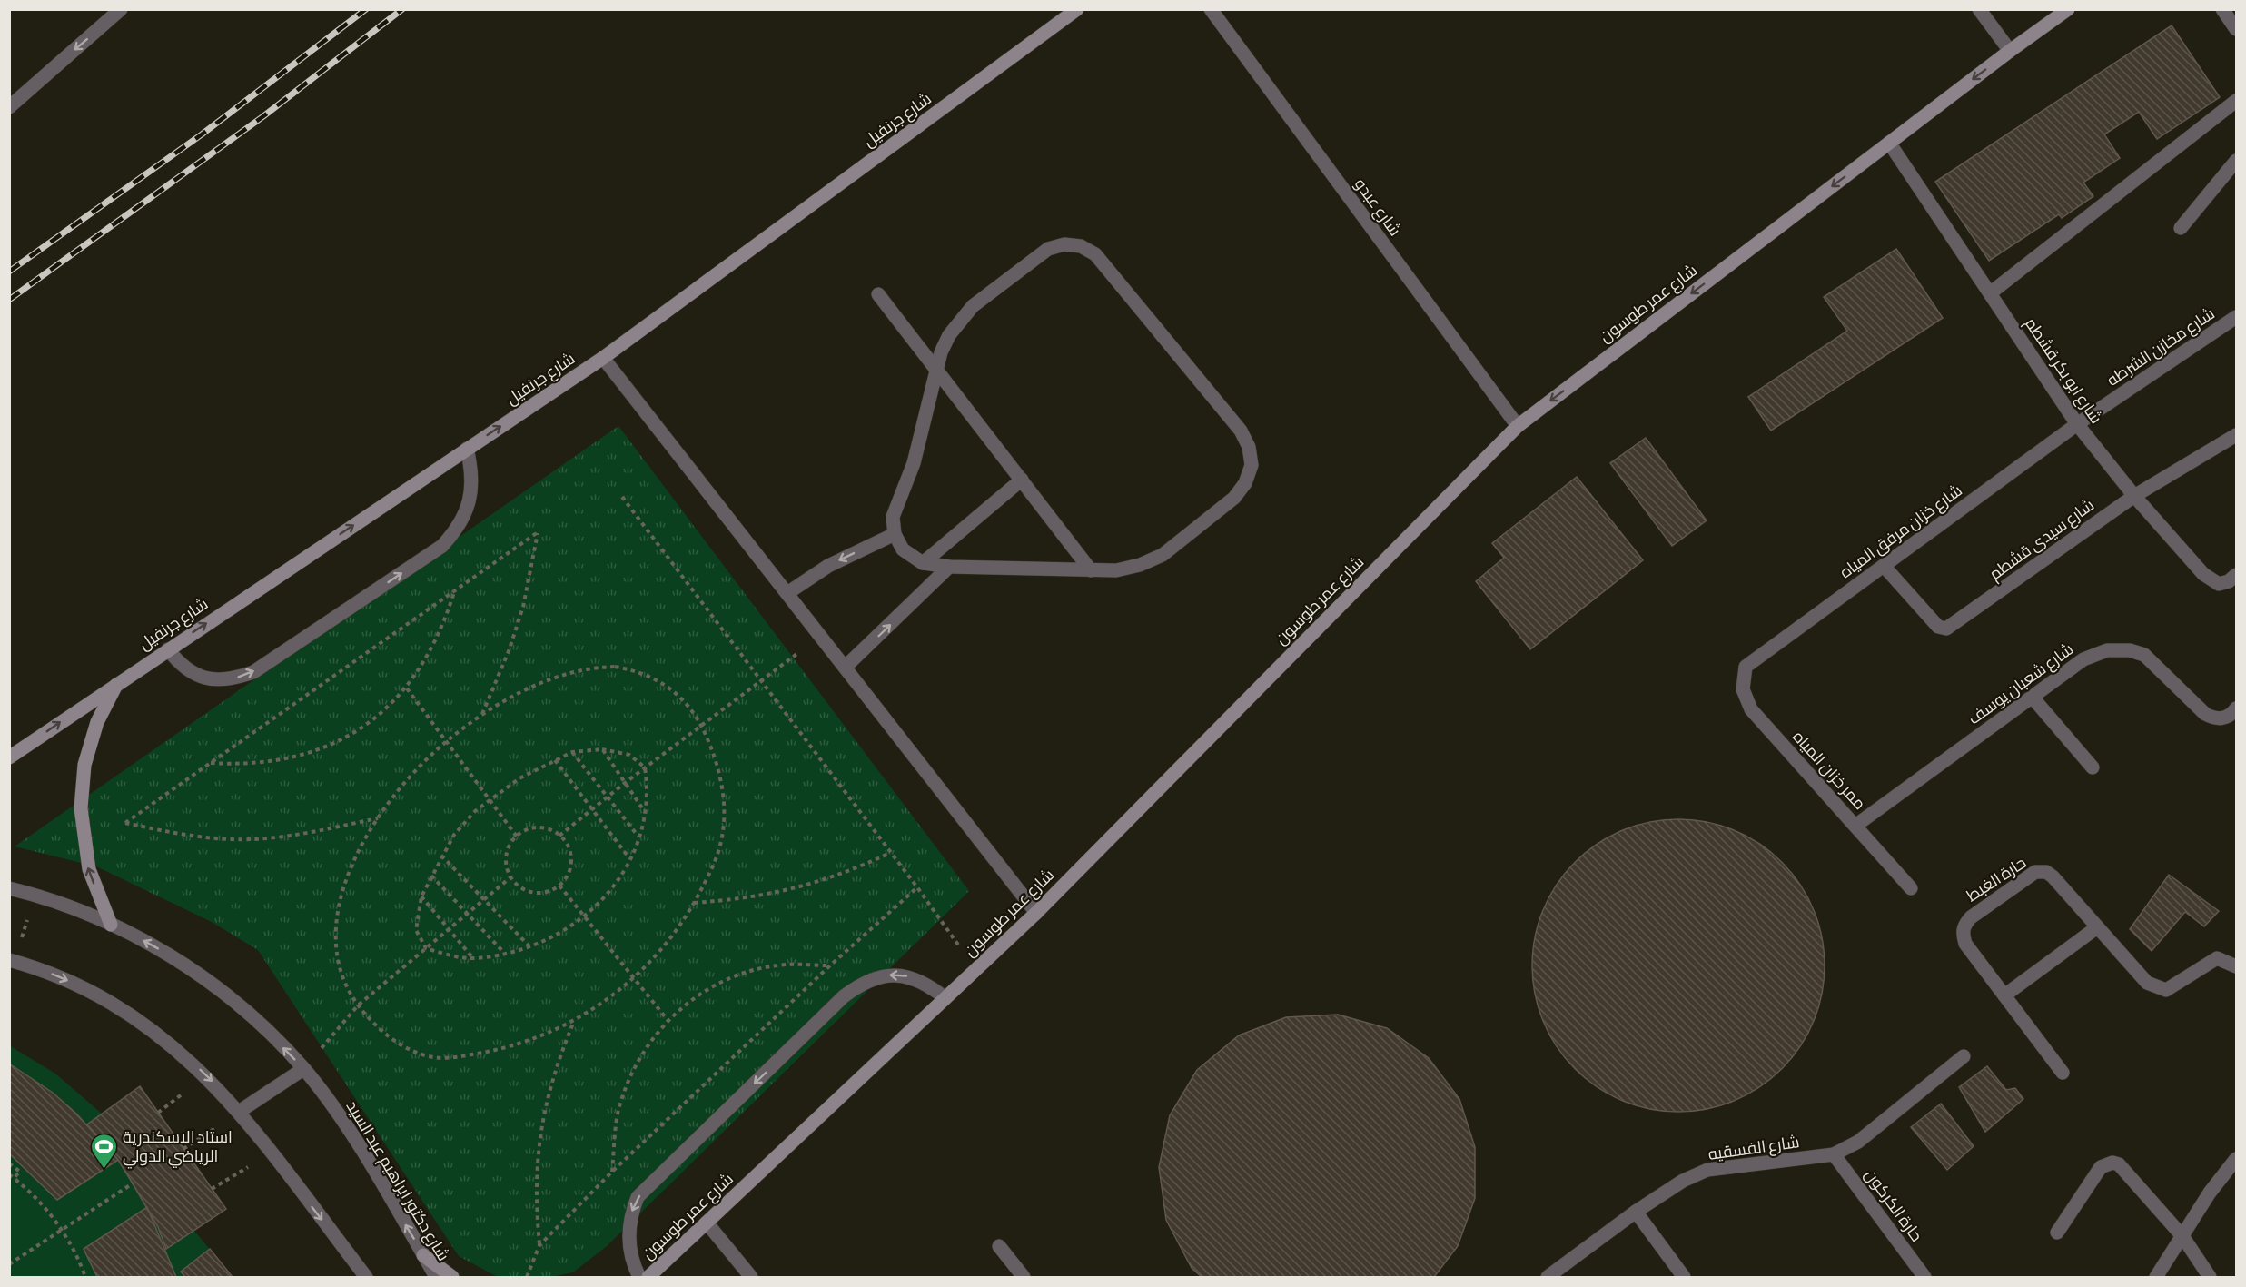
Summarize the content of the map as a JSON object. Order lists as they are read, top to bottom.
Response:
{
  "streets": {
    "main road": ["شارع جرنفيل", "شارع عمر طوسون"],
    "street": [
      "شارع عبدو",
      "شارع مخازن الشرطه",
      "شارع ابو بكر قشطم",
      "شارع خزان مرفق المياه",
      "شارع سيدى قشطم",
      "شارع شعبان يوسف",
      "ممر خزان المياه",
      "حارة الغيط",
      "شارع الفسقيه",
      "شارع دكتور ابراهيم عبد السيد",
      "حارة الكركون"
    ]
  },
  "crossings": [
    ["شارع عبدو", "شارع عمر طوسون"],
    ["شارع عمر طوسون", "شارع ابو بكر قشطم"],
    ["شارع مخازن الشرطه", "شارع ابو بكر قشطم"],
    ["شارع مخازن الشرطه", "شارع خزان مرفق المياه"],
    ["شارع ابو بكر قشطم", "شارع خزان مرفق المياه"],
    ["شارع ابو بكر قشطم", "شارع سيدى قشطم"],
    ["شارع خزان مرفق المياه", "شارع سيدى قشطم"],
    ["شارع خزان مرفق المياه", "ممر خزان المياه"],
    ["شارع شعبان يوسف", "ممر خزان المياه"],
    ["شارع الفسقيه", "حارة الكركون"]
  ],
  "one_way": ["شارع جرنفيل"],
  "places": {
    "sports": ["استاد الاسكندرية الرياضي الدولي"]
  }
}
